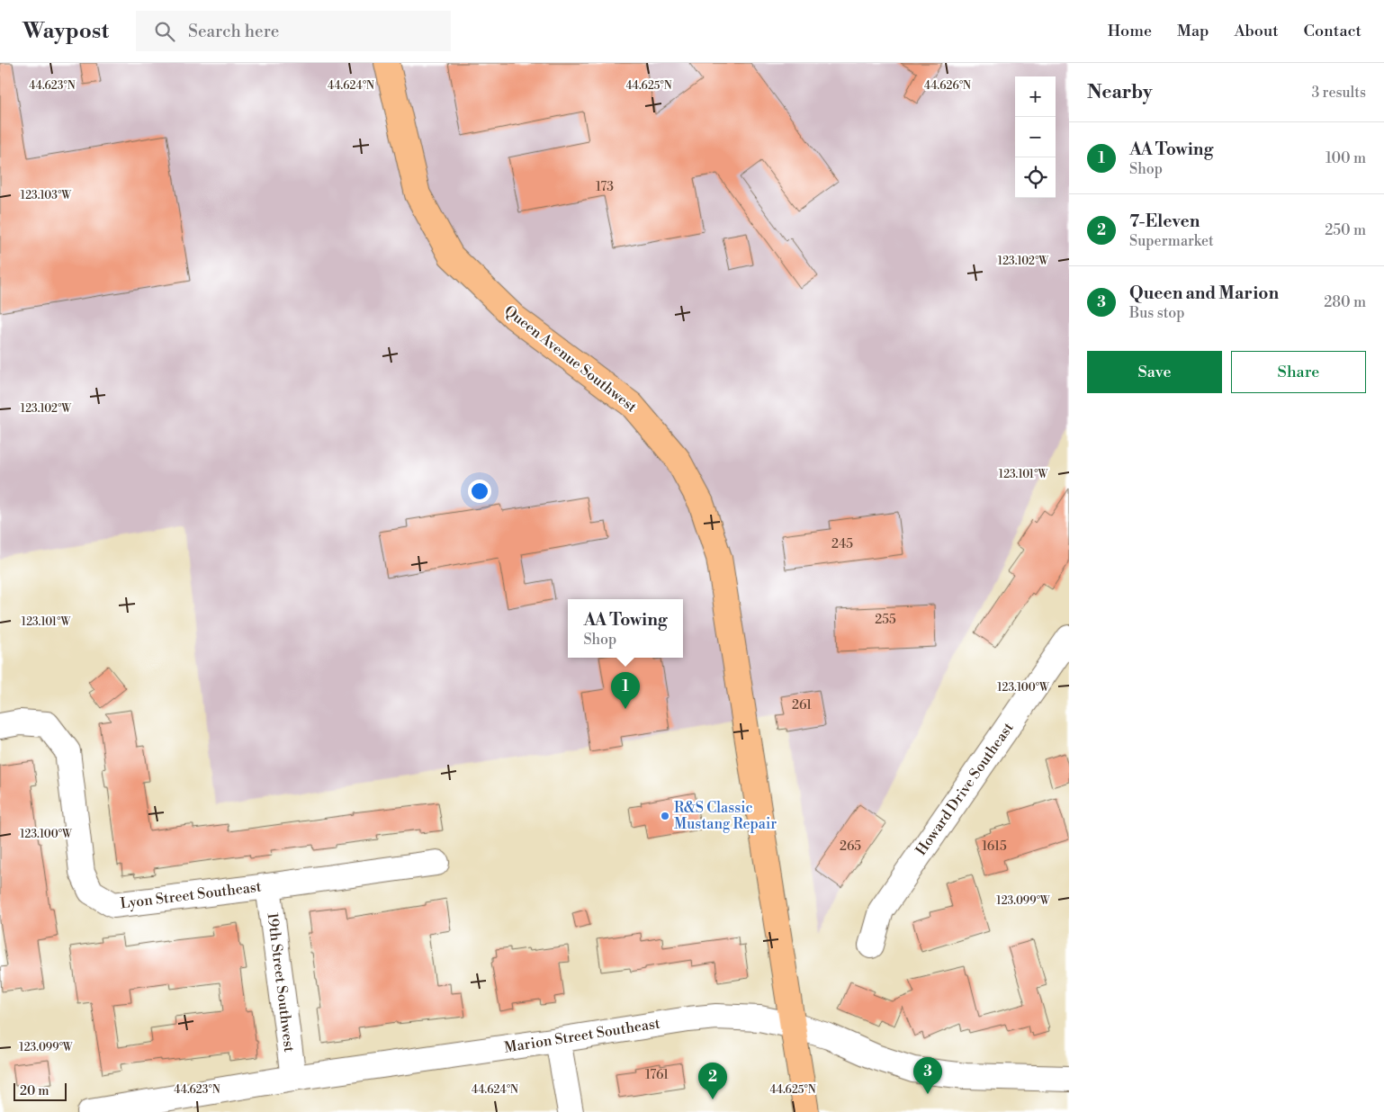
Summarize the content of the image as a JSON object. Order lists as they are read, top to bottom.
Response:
{
  "streets": {
    "main road": ["Queen Avenue Southwest"],
    "street": [
      "Howard Drive Southeast",
      "Lyon Street Southeast",
      "19th Street Southwest",
      "Marion Street Southeast"
    ]
  },
  "crossings": [
    ["Queen Avenue Southwest", "Marion Street Southeast"],
    ["Lyon Street Southeast", "19th Street Southwest"],
    ["19th Street Southwest", "Marion Street Southeast"]
  ],
  "places": ["R&S Classic Mustang Repair"],
  "house_numbers": [
    "173",
    "245",
    "255",
    "261",
    "265",
    "1615",
    "1761"
  ],
  "scale_bar": "20 m",
  "page": {
    "header": "Waypost",
    "search": "Search here",
    "nav": [
      "Home",
      "Map",
      "About",
      "Contact"
    ],
    "heading": ["Nearby", "3 results"],
    "map_buttons": ["+", "−"],
    "list": [
      {
        "mark": "1",
        "name": "AA Towing",
        "note": "Shop",
        "value": "100 m"
      },
      {
        "mark": "2",
        "name": "7-Eleven",
        "note": "Supermarket",
        "value": "250 m"
      },
      {
        "mark": "3",
        "name": "Queen and Marion",
        "note": "Bus stop",
        "value": "280 m"
      }
    ],
    "buttons": ["Save", "Share"],
    "popup": ["AA Towing", "Shop"],
    "pins": ["1", "3", "2"],
    "scale": "20 m"
  },
  "coordinates": [
    "44.623°N",
    "44.624°N",
    "44.625°N",
    "44.626°N",
    "123.103°W",
    "123.102°W",
    "123.101°W",
    "123.100°W",
    "123.099°W"
  ]
}
